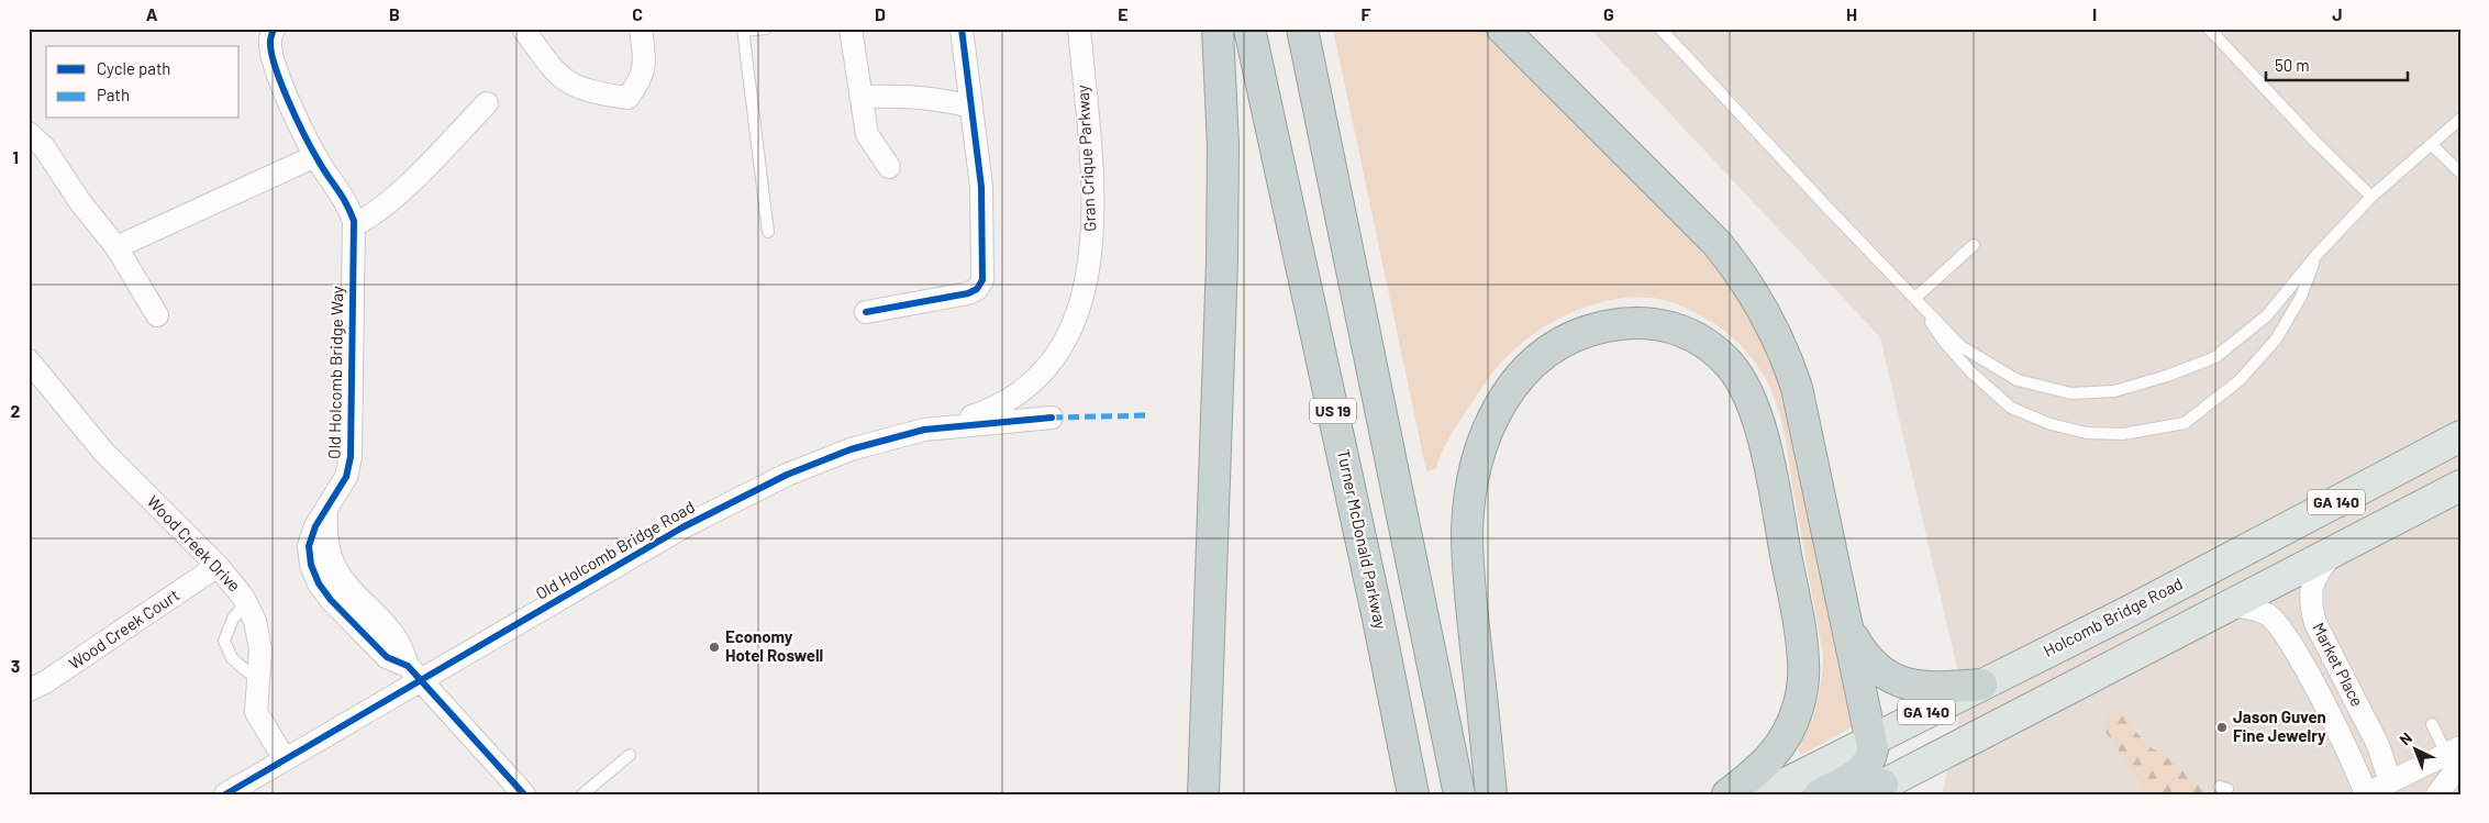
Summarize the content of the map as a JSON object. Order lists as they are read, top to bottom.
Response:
{
  "streets": {
    "highway": ["US 19", "Turner McDonald Parkway"],
    "main road": ["GA 140", "Holcomb Bridge Road"],
    "street": [
      "Gran Crique Parkway",
      "Old Holcomb Bridge Way",
      "Wood Creek Drive",
      "Old Holcomb Bridge Road",
      "Wood Creek Court",
      "Market Place"
    ]
  },
  "crossings": [
    ["Gran Crique Parkway", "Old Holcomb Bridge Road"],
    ["Old Holcomb Bridge Way", "Old Holcomb Bridge Road"],
    ["GA 140", "Market Place"],
    ["Wood Creek Drive", "Old Holcomb Bridge Road"],
    ["Wood Creek Drive", "Wood Creek Court"]
  ],
  "places": ["Economy Hotel Roswell", "Jason Guven Fine Jewelry"],
  "legend": ["Cycle path", "Path"],
  "scale_bar": "50 m",
  "north": "top left",
  "grid": {
    "columns": [
      "A",
      "B",
      "C",
      "D",
      "E",
      "F",
      "G",
      "H",
      "I",
      "J"
    ],
    "rows": ["1", "2", "3"]
  }
}
